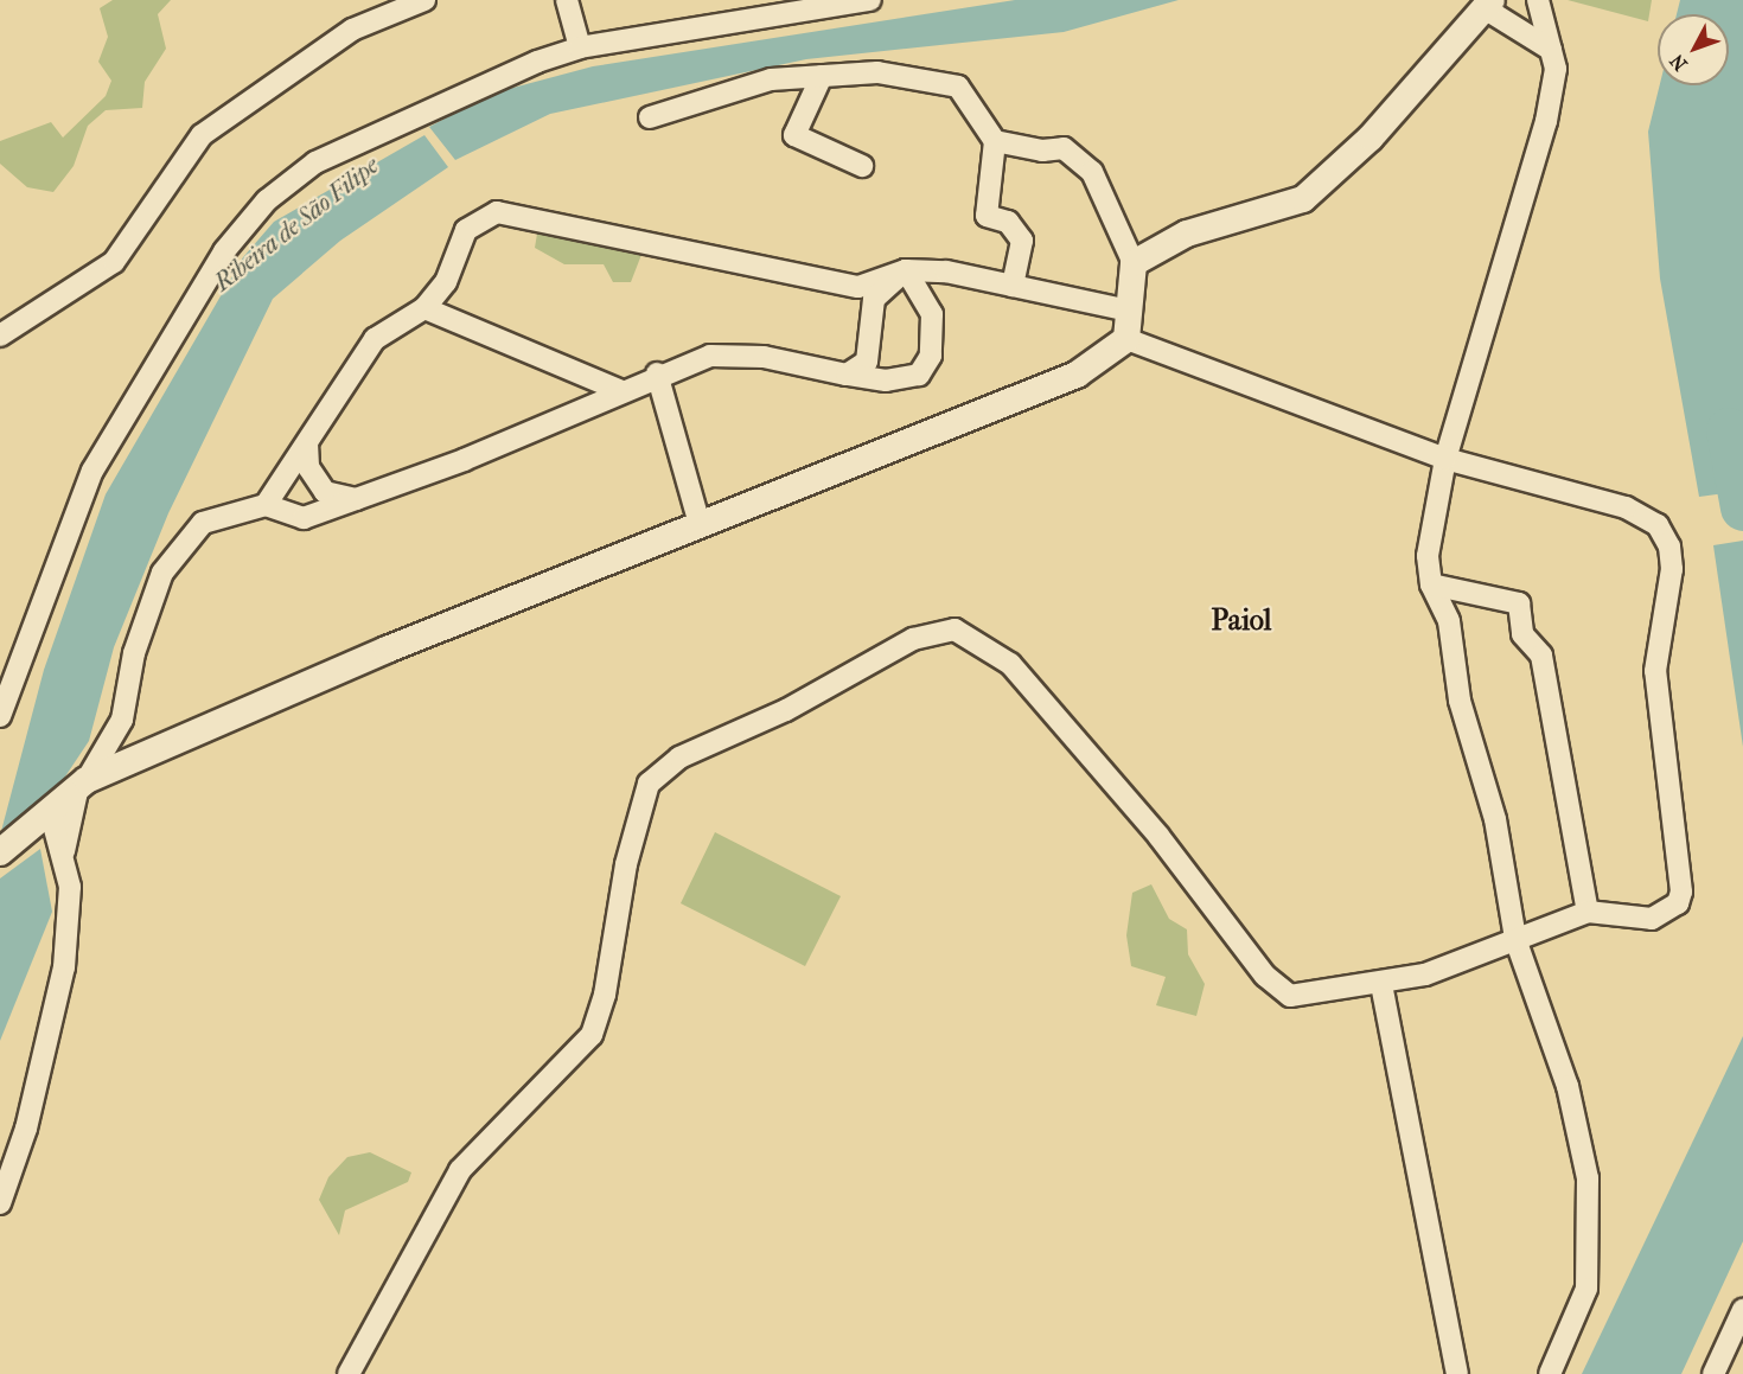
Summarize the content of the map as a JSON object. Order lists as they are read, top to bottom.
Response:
{
  "districts": ["Paiol"],
  "water": ["Ribeira de São Filipe"],
  "north": "bottom left"
}
